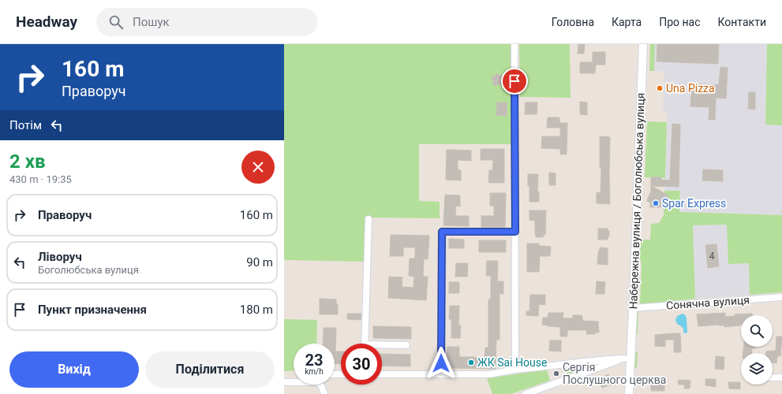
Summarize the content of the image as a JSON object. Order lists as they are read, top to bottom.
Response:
{
  "streets": {
    "street": ["Набережна вулиця / Боголюбська вулиця", "Сонячна вулиця"]
  },
  "crossings": [
    ["Набережна вулиця / Боголюбська вулиця", "Сонячна вулиця"]
  ],
  "places": [
    "Una Pizza",
    "Spar Express",
    "ЖК Sai House",
    "Сергія Послушного церква"
  ],
  "house_numbers": ["4"],
  "page": {
    "header": "Headway",
    "search": "Пошук",
    "nav": [
      "Головна",
      "Карта",
      "Про нас",
      "Контакти"
    ],
    "turn": ["160 m", "Праворуч"],
    "then": "Потім",
    "heading": ["2 хв", "430 m · 19:35"],
    "list": [
      {
        "name": "Праворуч",
        "value": "160 m"
      },
      {
        "name": "Ліворуч",
        "note": "Боголюбська вулиця",
        "value": "90 m"
      },
      {
        "name": "Пункт призначення",
        "value": "180 m"
      }
    ],
    "speed": "23 km/h",
    "limit": "30",
    "buttons": ["Вихід", "Поділитися"]
  }
}
